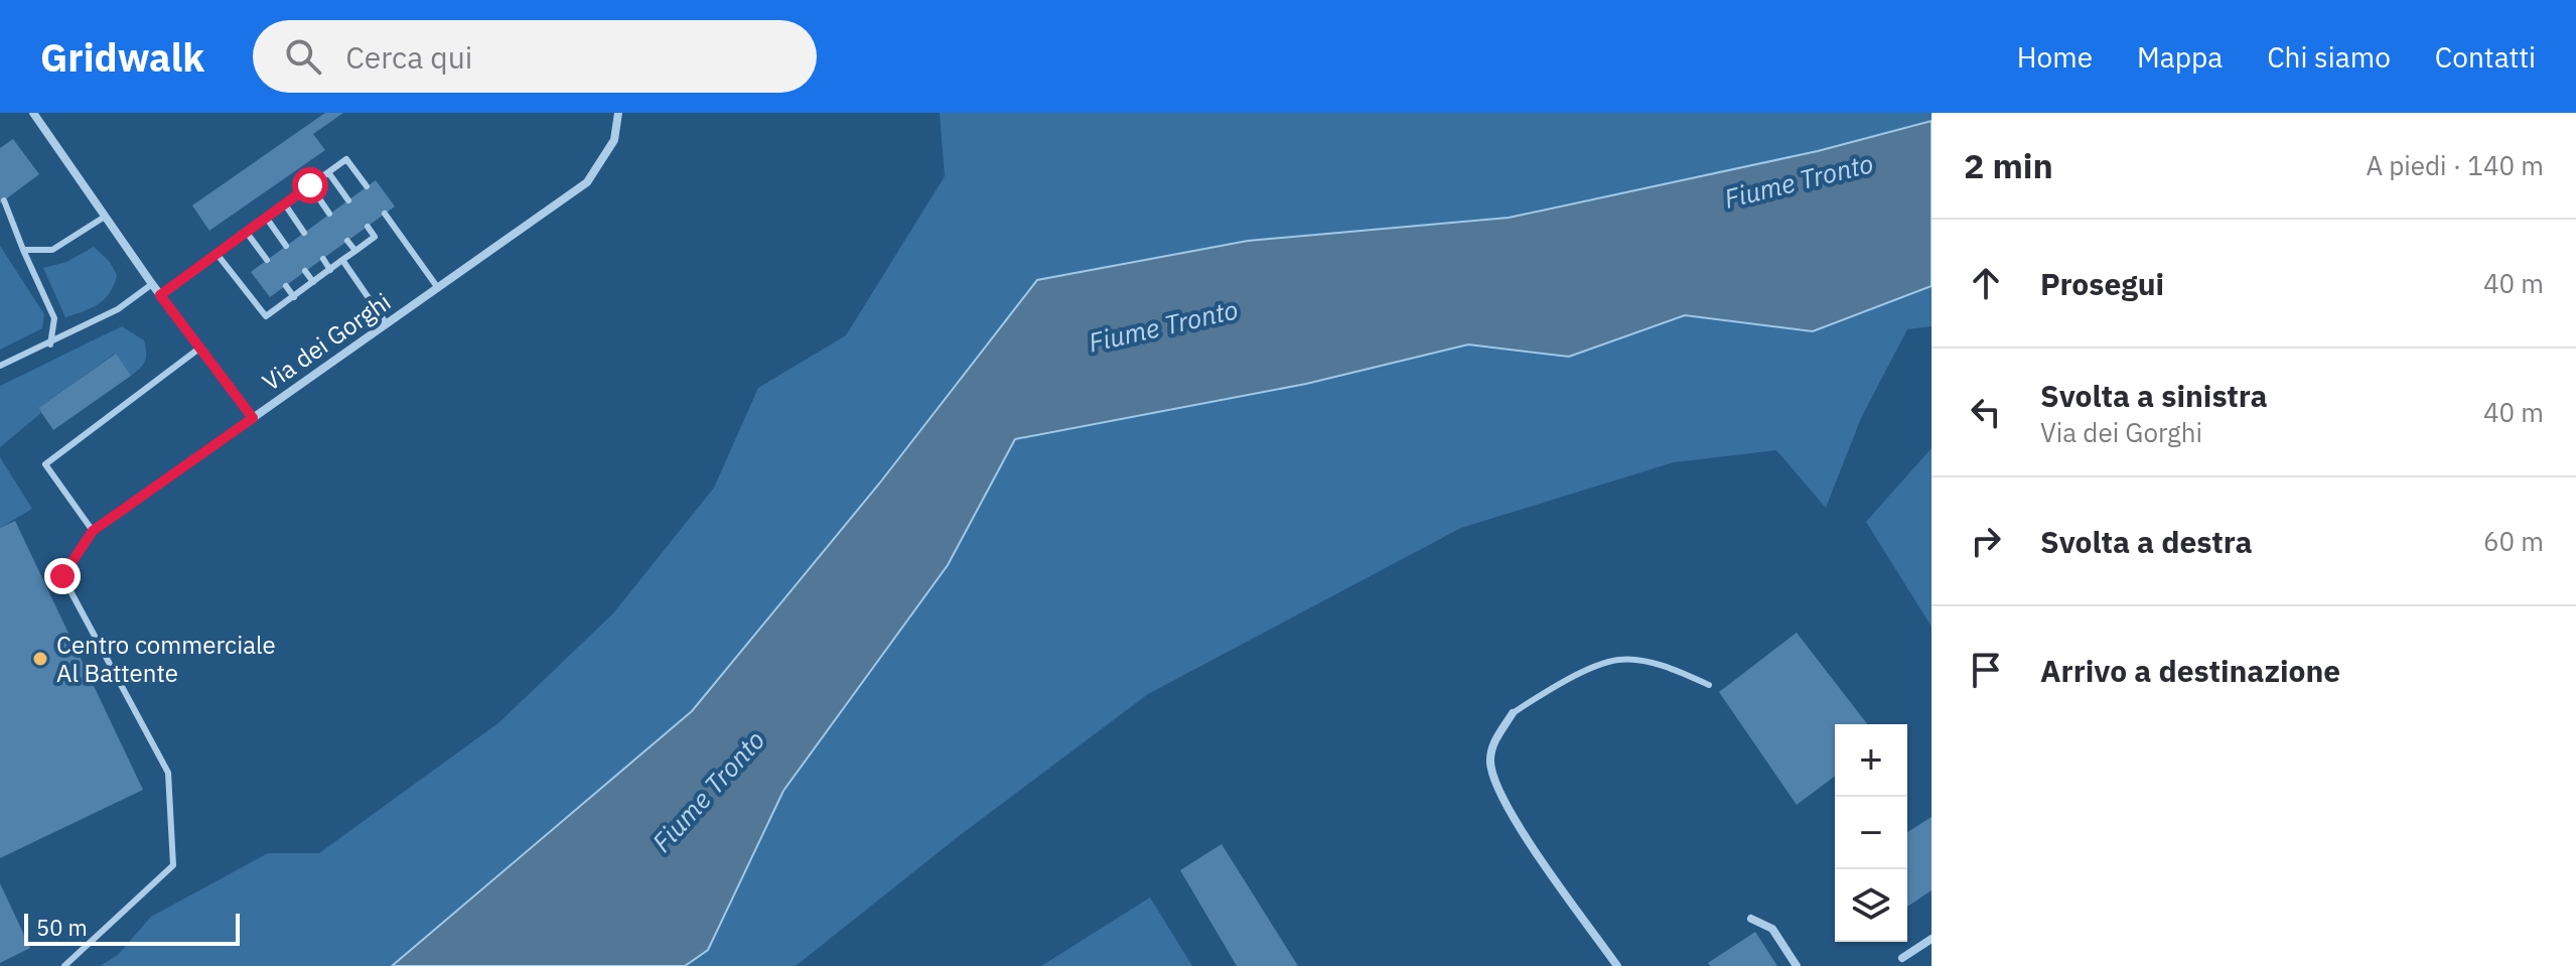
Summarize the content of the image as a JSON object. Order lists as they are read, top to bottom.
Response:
{
  "streets": {
    "street": ["Via dei Gorghi"]
  },
  "water": ["Fiume Tronto"],
  "places": ["Centro commerciale Al Battente"],
  "scale_bar": "50 m",
  "page": {
    "header": "Gridwalk",
    "search": "Cerca qui",
    "nav": [
      "Home",
      "Mappa",
      "Chi siamo",
      "Contatti"
    ],
    "heading": ["2 min", "A piedi · 140 m"],
    "list": [
      ["Prosegui", "40 m"],
      ["Svolta a sinistra", "Via dei Gorghi", "40 m"],
      ["Svolta a destra", "60 m"],
      "Arrivo a destinazione"
    ],
    "map_buttons": ["+", "−"],
    "scale": "50 m"
  }
}
